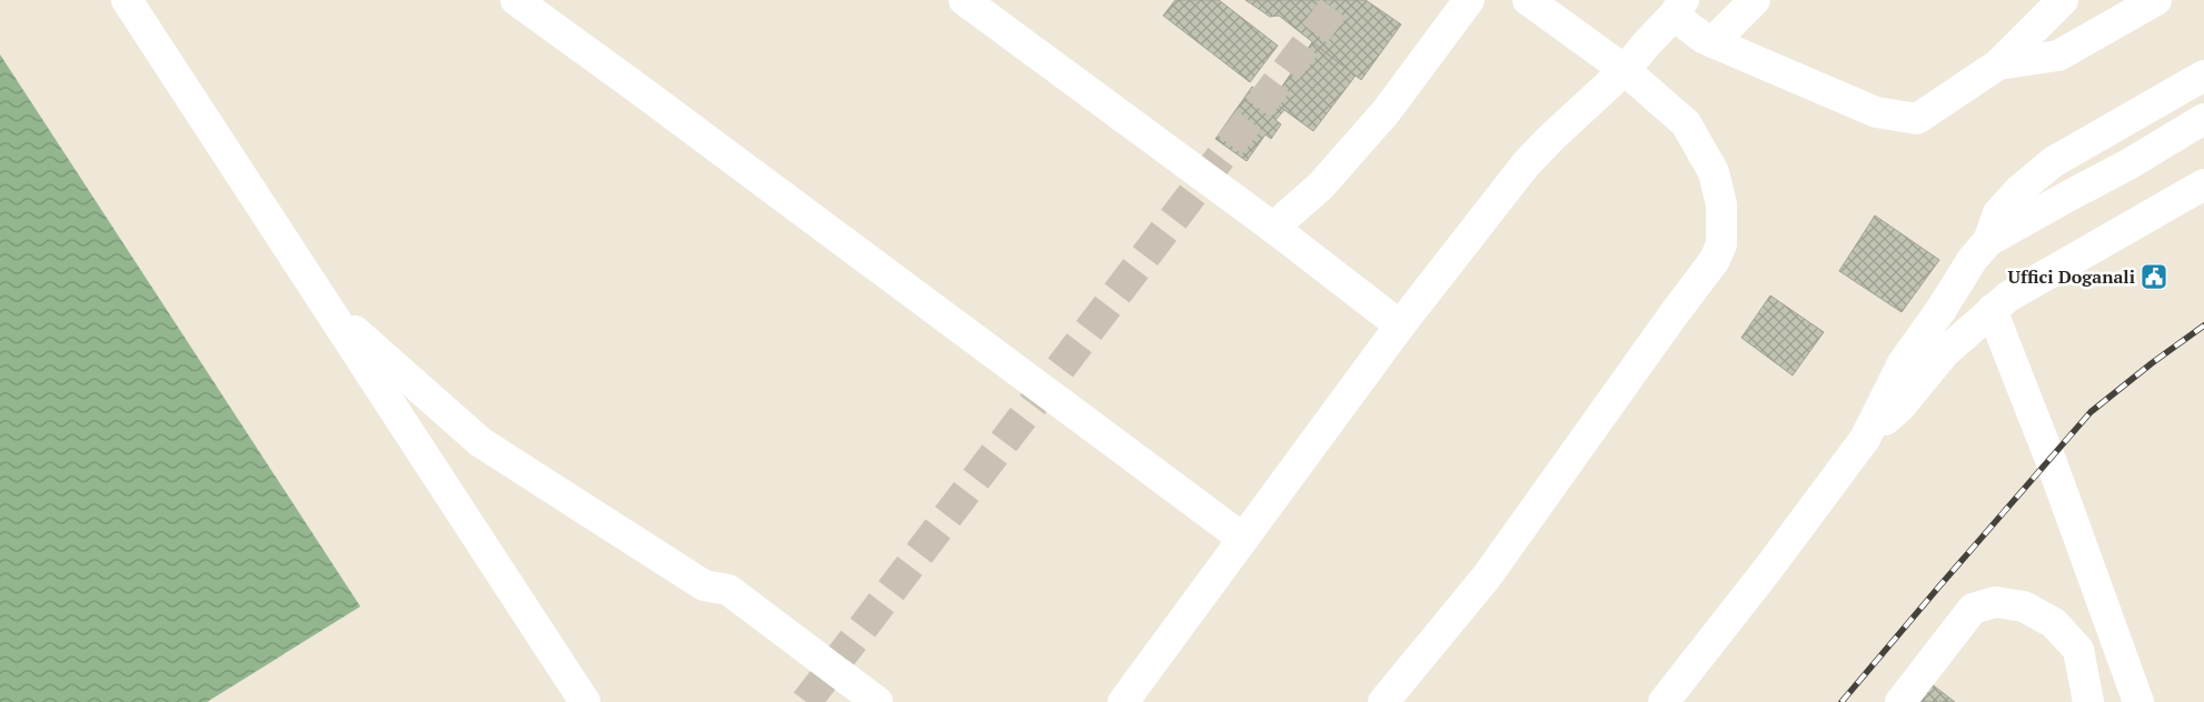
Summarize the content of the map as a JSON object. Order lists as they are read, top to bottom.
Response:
{
  "places": {
    "public building": ["Uffici Doganali"]
  }
}
